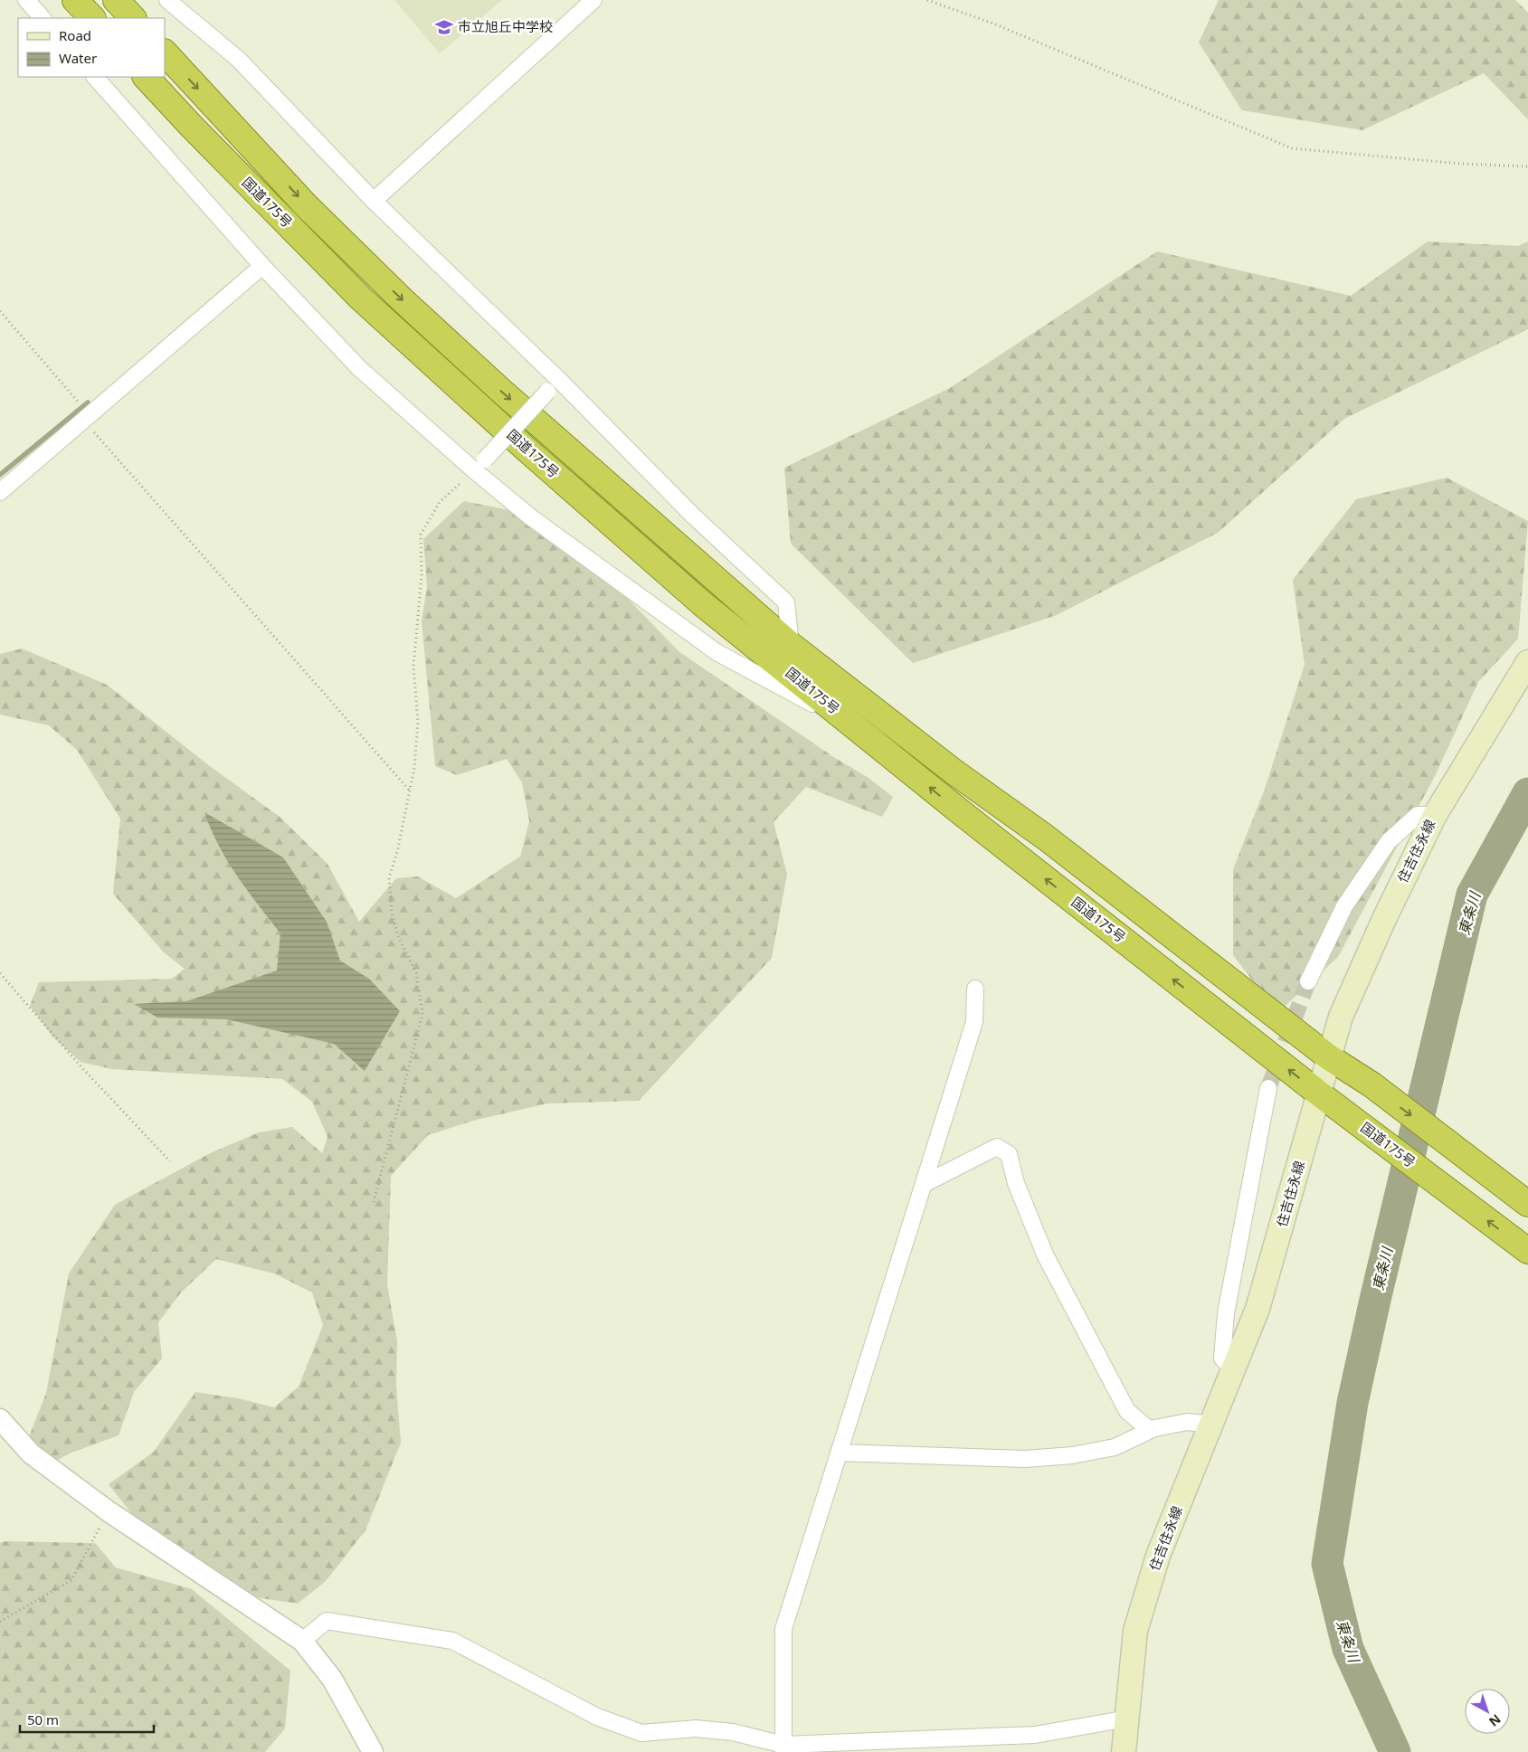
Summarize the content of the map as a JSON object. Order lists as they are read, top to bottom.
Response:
{
  "streets": {
    "highway": ["国道175号"],
    "main road": ["住吉住永線"]
  },
  "crossings": [
    ["国道175号", "住吉住永線"]
  ],
  "water": ["東条川"],
  "places": {
    "school or university": ["市立旭丘中学校"]
  },
  "legend": ["Road", "Water"],
  "scale_bar": "50 m",
  "north": "bottom right"
}
